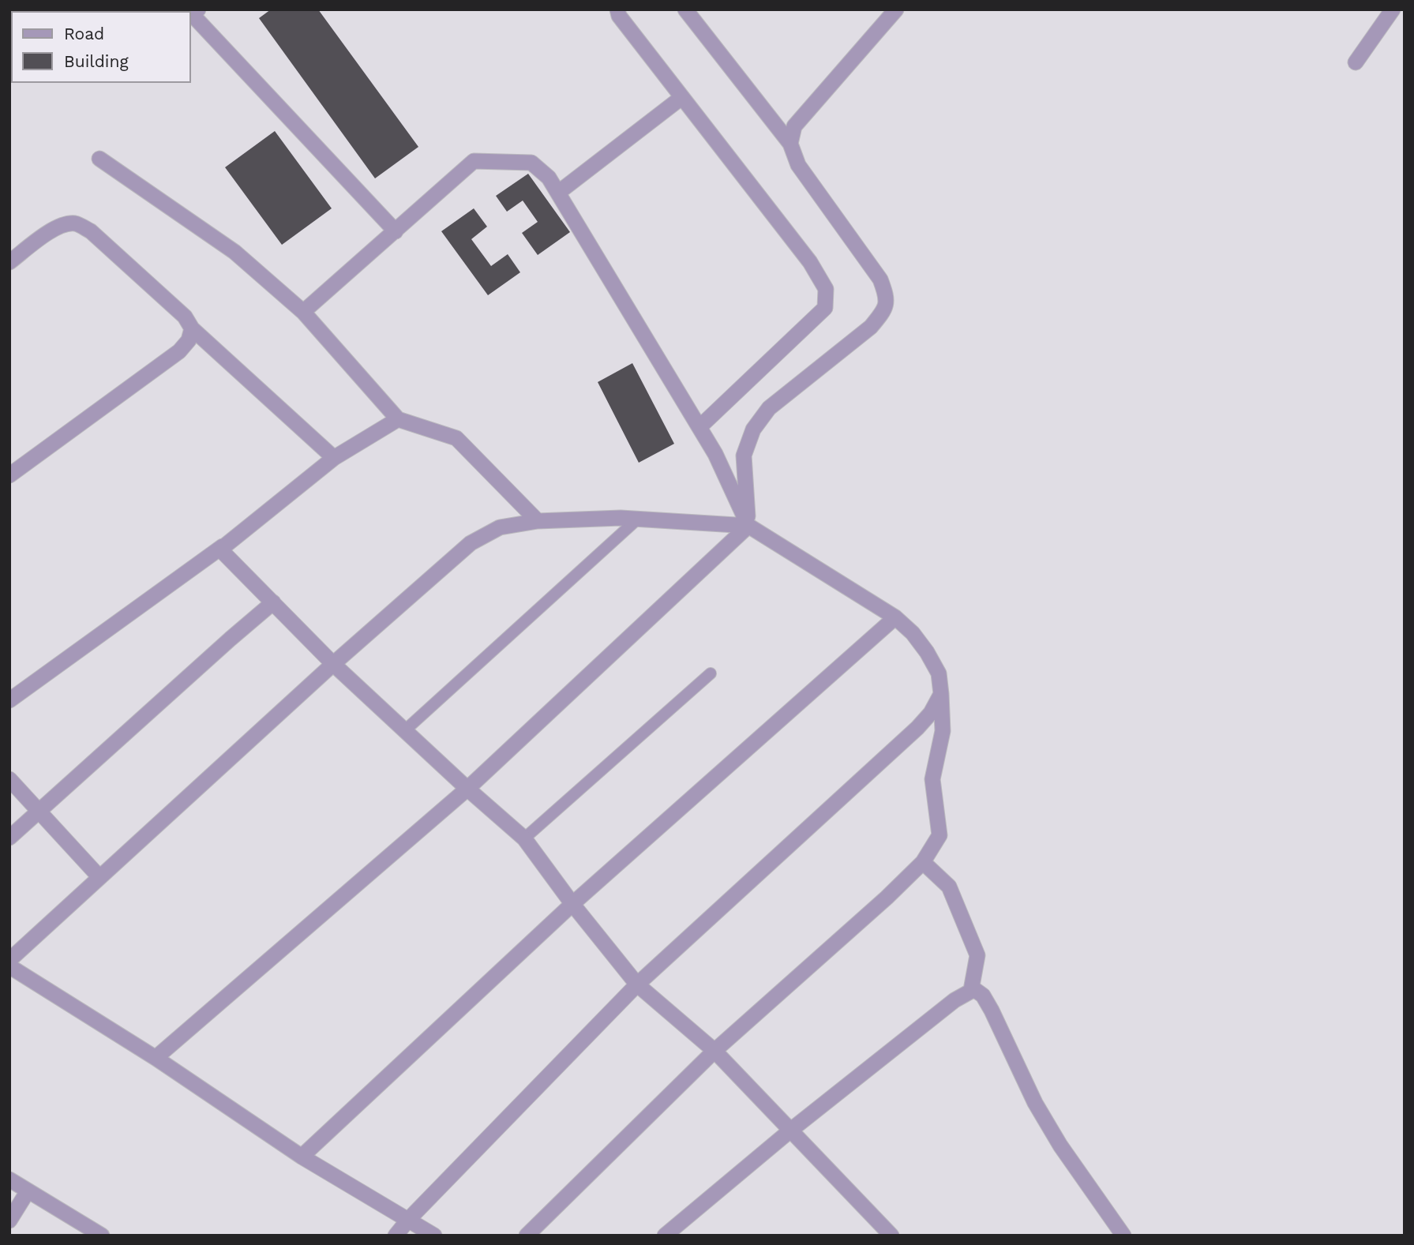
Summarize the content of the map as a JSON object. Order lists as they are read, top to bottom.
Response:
{
  "legend": ["Road", "Building"]
}
